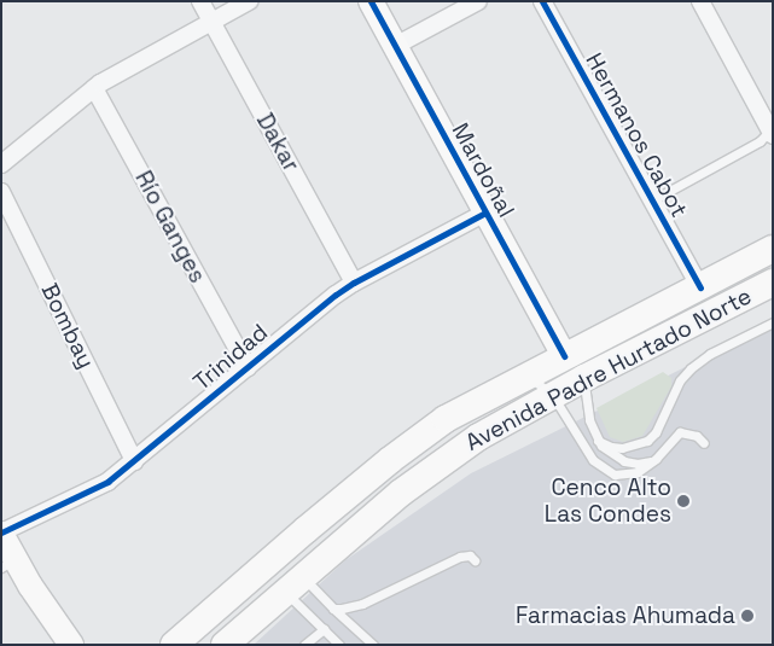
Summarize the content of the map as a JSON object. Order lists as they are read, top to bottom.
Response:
{
  "streets": {
    "main road": ["Avenida Padre Hurtado Norte"],
    "street": [
      "Hermanos Cabot",
      "Dakar",
      "Mardoñal",
      "Río Ganges",
      "Bombay",
      "Trinidad"
    ]
  },
  "crossings": [
    ["Hermanos Cabot", "Avenida Padre Hurtado Norte"],
    ["Dakar", "Trinidad"],
    ["Mardoñal", "Trinidad"],
    ["Mardoñal", "Avenida Padre Hurtado Norte"],
    ["Río Ganges", "Trinidad"],
    ["Bombay", "Trinidad"]
  ],
  "places": ["Cenco Alto Las Condes", "Farmacias Ahumada"]
}
